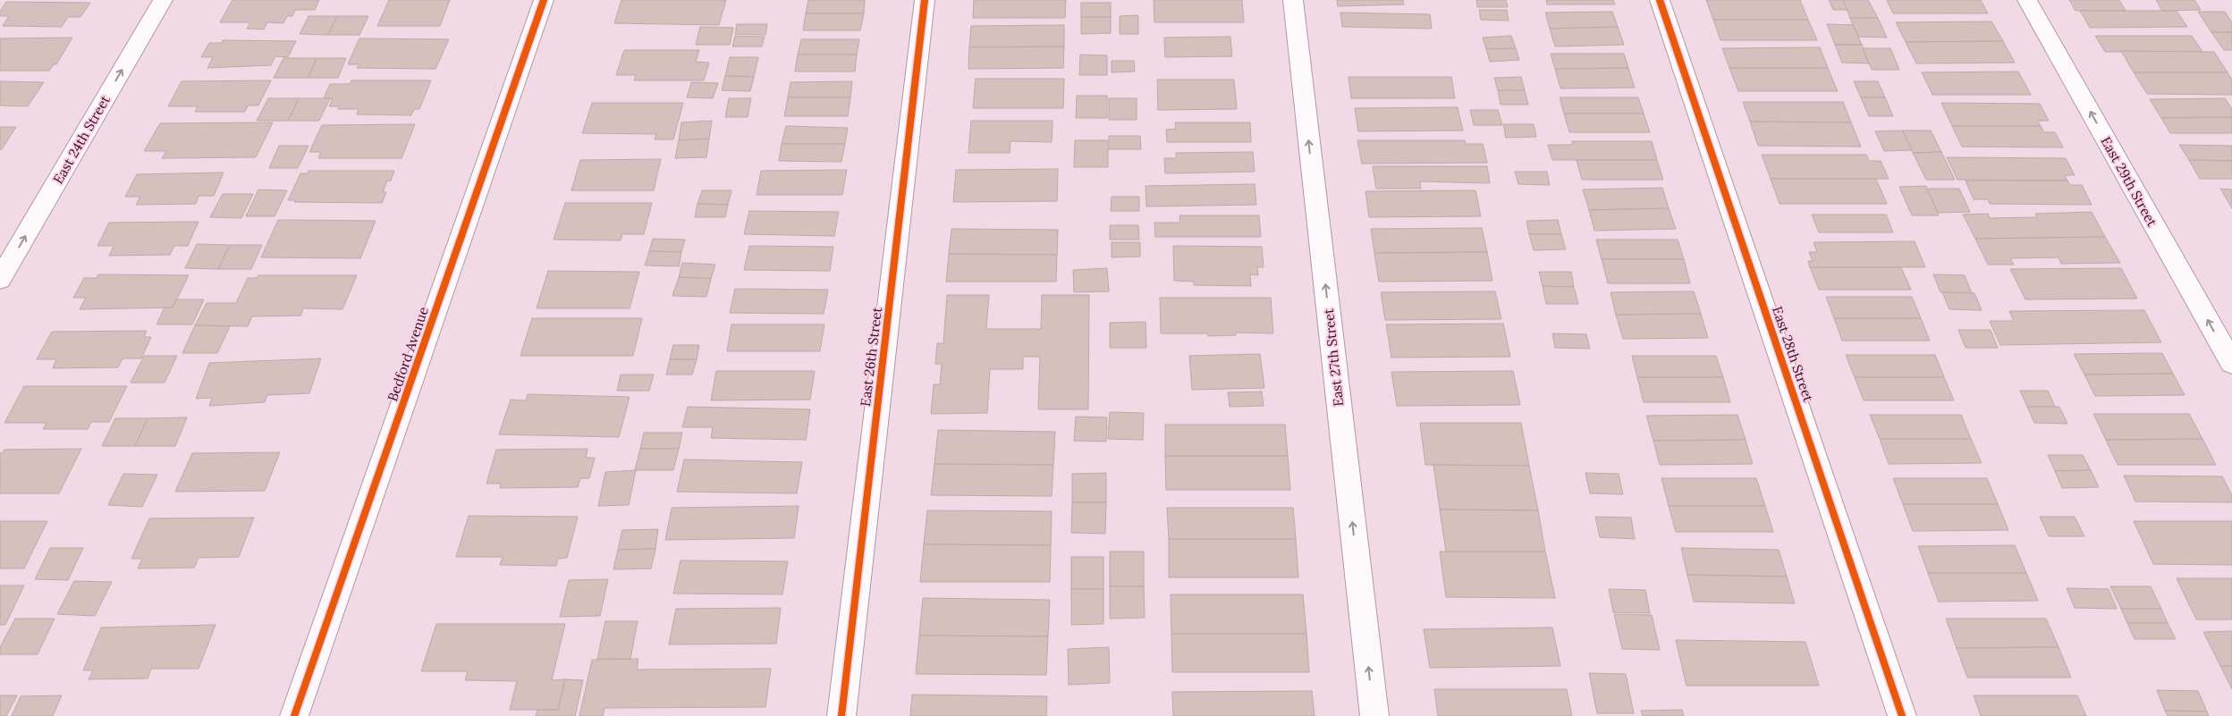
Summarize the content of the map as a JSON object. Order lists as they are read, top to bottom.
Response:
{
  "streets": {
    "street": [
      "East 24th Street",
      "East 29th Street",
      "Bedford Avenue",
      "East 28th Street",
      "East 26th Street",
      "East 27th Street"
    ]
  },
  "one_way": ["East 24th Street", "East 29th Street", "East 27th Street"]
}
